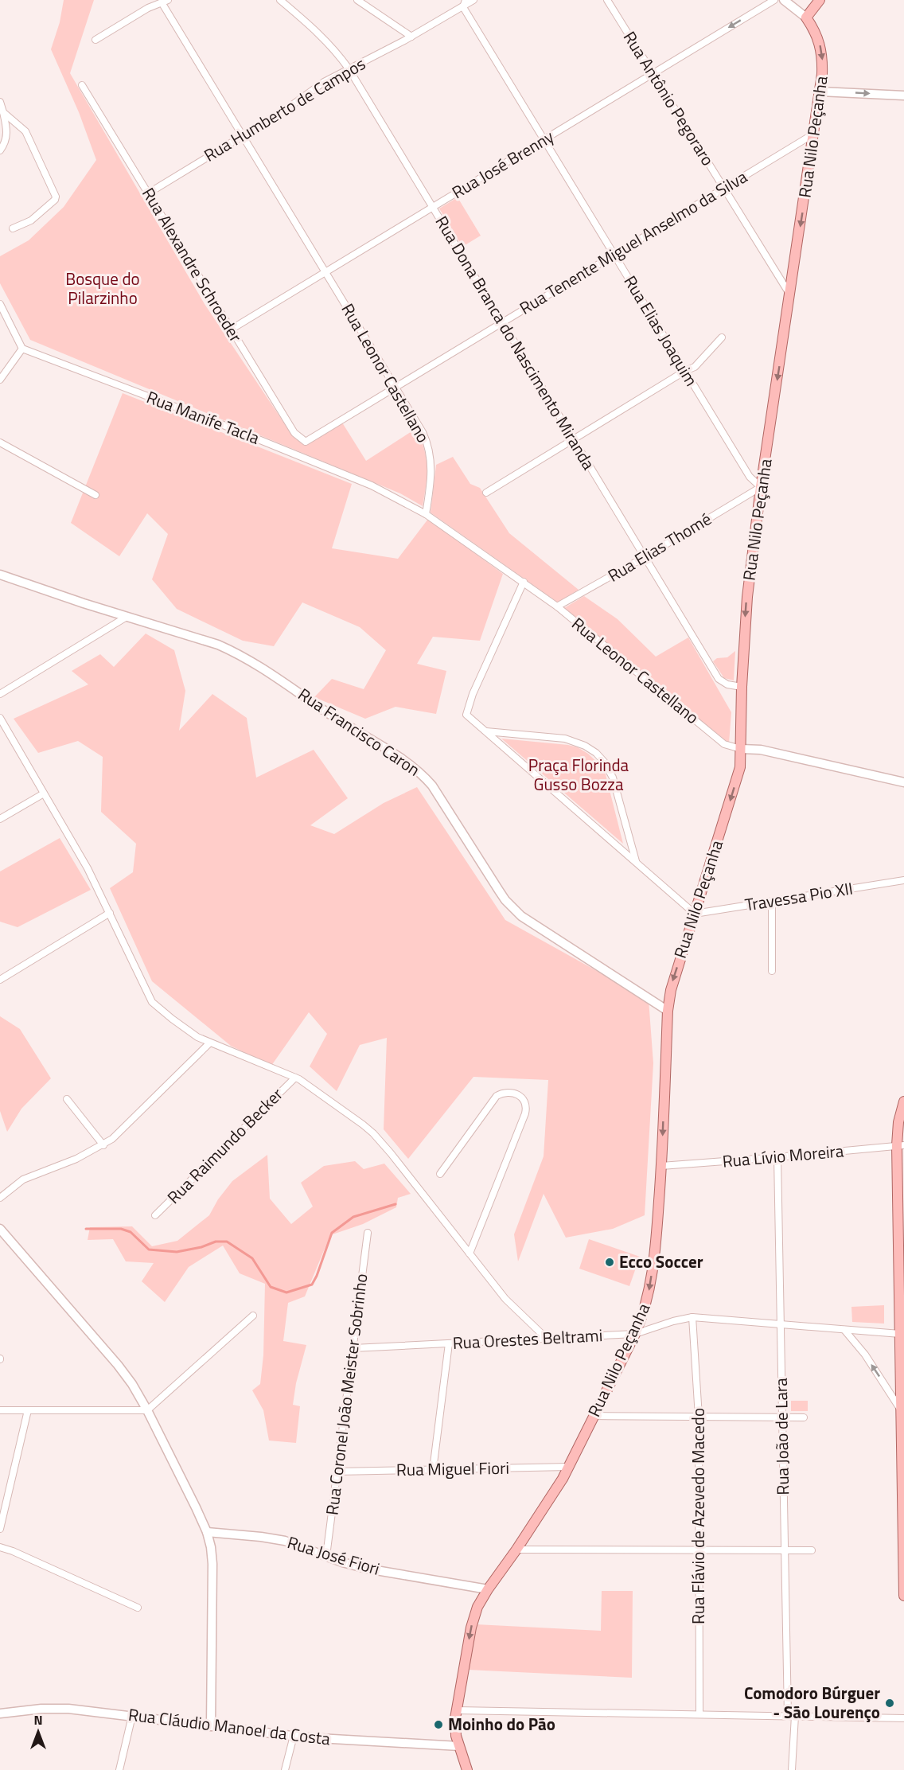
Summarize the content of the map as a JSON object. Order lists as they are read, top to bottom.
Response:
{
  "streets": {
    "main road": ["Rua Nilo Peçanha"],
    "street": [
      "Rua Antônio Pegoraro",
      "Rua Humberto de Campos",
      "Rua José Brenny",
      "Rua Tenente Miguel Anselmo da Silva",
      "Rua Alexandre Schroeder",
      "Rua Elias Joaquim",
      "Rua Dona Branca do Nascimento Miranda",
      "Rua Leonor Castellano",
      "Rua Manife Tacla",
      "Rua Elias Thomé",
      "Rua Francisco Caron",
      "Travessa Pio XII",
      "Rua Raimundo Becker",
      "Rua Lívio Moreira",
      "Rua Orestes Beltrami",
      "Rua Coronel João Meister Sobrinho",
      "Rua João de Lara",
      "Rua Miguel Fiori",
      "Rua Flávio de Azevedo Macedo",
      "Rua José Fiori",
      "Rua Cláudio Manoel da Costa"
    ]
  },
  "crossings": [
    ["Rua Antônio Pegoraro", "Rua Nilo Peçanha"],
    ["Rua Antônio Pegoraro", "Rua José Brenny"],
    ["Rua Antônio Pegoraro", "Rua Tenente Miguel Anselmo da Silva"],
    ["Rua Humberto de Campos", "Rua Alexandre Schroeder"],
    ["Rua Humberto de Campos", "Rua Elias Joaquim"],
    ["Rua Humberto de Campos", "Rua Dona Branca do Nascimento Miranda"],
    ["Rua Humberto de Campos", "Rua Leonor Castellano"],
    ["Rua Nilo Peçanha", "Rua Tenente Miguel Anselmo da Silva"],
    ["Rua Nilo Peçanha", "Rua Elias Joaquim"],
    ["Rua Nilo Peçanha", "Rua Dona Branca do Nascimento Miranda"],
    ["Rua Nilo Peçanha", "Rua Leonor Castellano"],
    ["Rua Nilo Peçanha", "Rua Elias Thomé"],
    ["Rua Nilo Peçanha", "Rua Francisco Caron"],
    ["Rua Nilo Peçanha", "Travessa Pio XII"],
    ["Rua Nilo Peçanha", "Rua Lívio Moreira"],
    ["Rua Nilo Peçanha", "Rua Orestes Beltrami"],
    ["Rua Nilo Peçanha", "Rua Miguel Fiori"],
    ["Rua Nilo Peçanha", "Rua José Fiori"],
    ["Rua Nilo Peçanha", "Rua Cláudio Manoel da Costa"],
    ["Rua José Brenny", "Rua Alexandre Schroeder"],
    ["Rua José Brenny", "Rua Elias Joaquim"],
    ["Rua José Brenny", "Rua Dona Branca do Nascimento Miranda"],
    ["Rua José Brenny", "Rua Leonor Castellano"],
    ["Rua Tenente Miguel Anselmo da Silva", "Rua Alexandre Schroeder"],
    ["Rua Tenente Miguel Anselmo da Silva", "Rua Elias Joaquim"],
    ["Rua Tenente Miguel Anselmo da Silva", "Rua Dona Branca do Nascimento Miranda"],
    ["Rua Tenente Miguel Anselmo da Silva", "Rua Leonor Castellano"],
    ["Rua Elias Joaquim", "Rua Elias Thomé"],
    ["Rua Dona Branca do Nascimento Miranda", "Rua Elias Thomé"],
    ["Rua Leonor Castellano", "Rua Manife Tacla"],
    ["Rua Leonor Castellano", "Rua Elias Thomé"],
    ["Rua Lívio Moreira", "Rua João de Lara"],
    ["Rua Orestes Beltrami", "Rua Coronel João Meister Sobrinho"],
    ["Rua Orestes Beltrami", "Rua João de Lara"],
    ["Rua Orestes Beltrami", "Rua Flávio de Azevedo Macedo"],
    ["Rua Coronel João Meister Sobrinho", "Rua Miguel Fiori"],
    ["Rua Coronel João Meister Sobrinho", "Rua José Fiori"]
  ],
  "one_way": ["Rua Nilo Peçanha"],
  "parks": ["Bosque do Pilarzinho", "Praça Florinda Gusso Bozza"],
  "places": ["Ecco Soccer", "Comodoro Búrguer - São Lourenço", "Moinho do Pão"],
  "north": "top"
}
